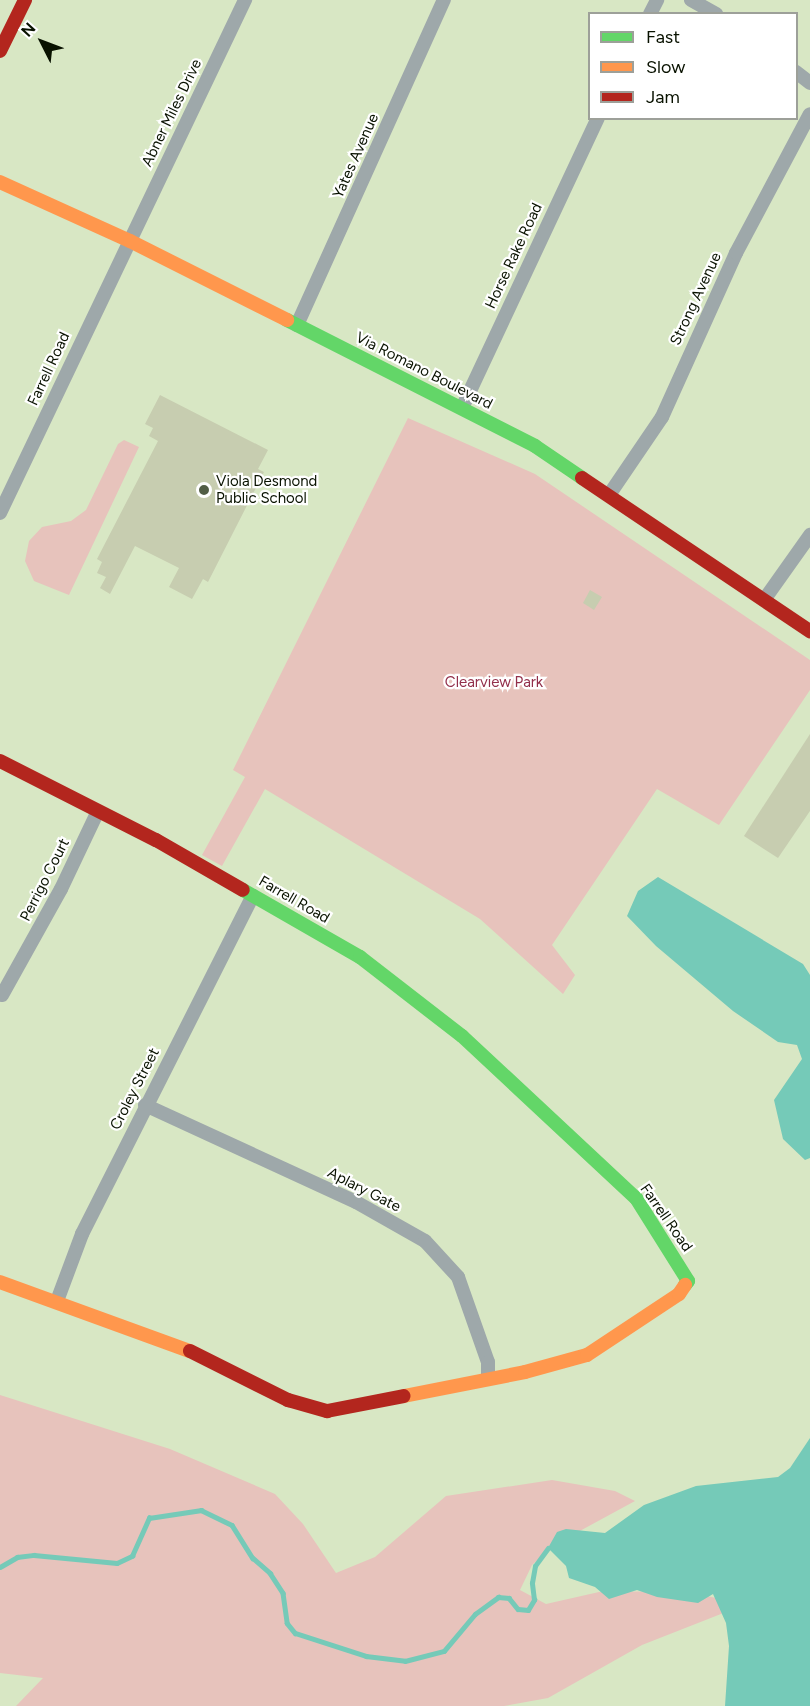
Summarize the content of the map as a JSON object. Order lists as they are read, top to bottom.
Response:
{
  "streets": {
    "street": [
      "Abner Miles Drive",
      "Yates Avenue",
      "Horse Rake Road",
      "Strong Avenue",
      "Farrell Road",
      "Via Romano Boulevard",
      "Perrigo Court",
      "Croley Street",
      "Aplary Gate"
    ]
  },
  "crossings": [
    ["Abner Miles Drive", "Farrell Road"],
    ["Abner Miles Drive", "Via Romano Boulevard"],
    ["Yates Avenue", "Via Romano Boulevard"],
    ["Horse Rake Road", "Via Romano Boulevard"],
    ["Strong Avenue", "Via Romano Boulevard"],
    ["Farrell Road", "Via Romano Boulevard"],
    ["Farrell Road", "Perrigo Court"],
    ["Farrell Road", "Croley Street"],
    ["Farrell Road", "Aplary Gate"],
    ["Croley Street", "Aplary Gate"]
  ],
  "parks": ["Clearview Park"],
  "places": ["Viola Desmond Public School"],
  "legend": ["Fast", "Slow", "Jam"],
  "north": "top left"
}
